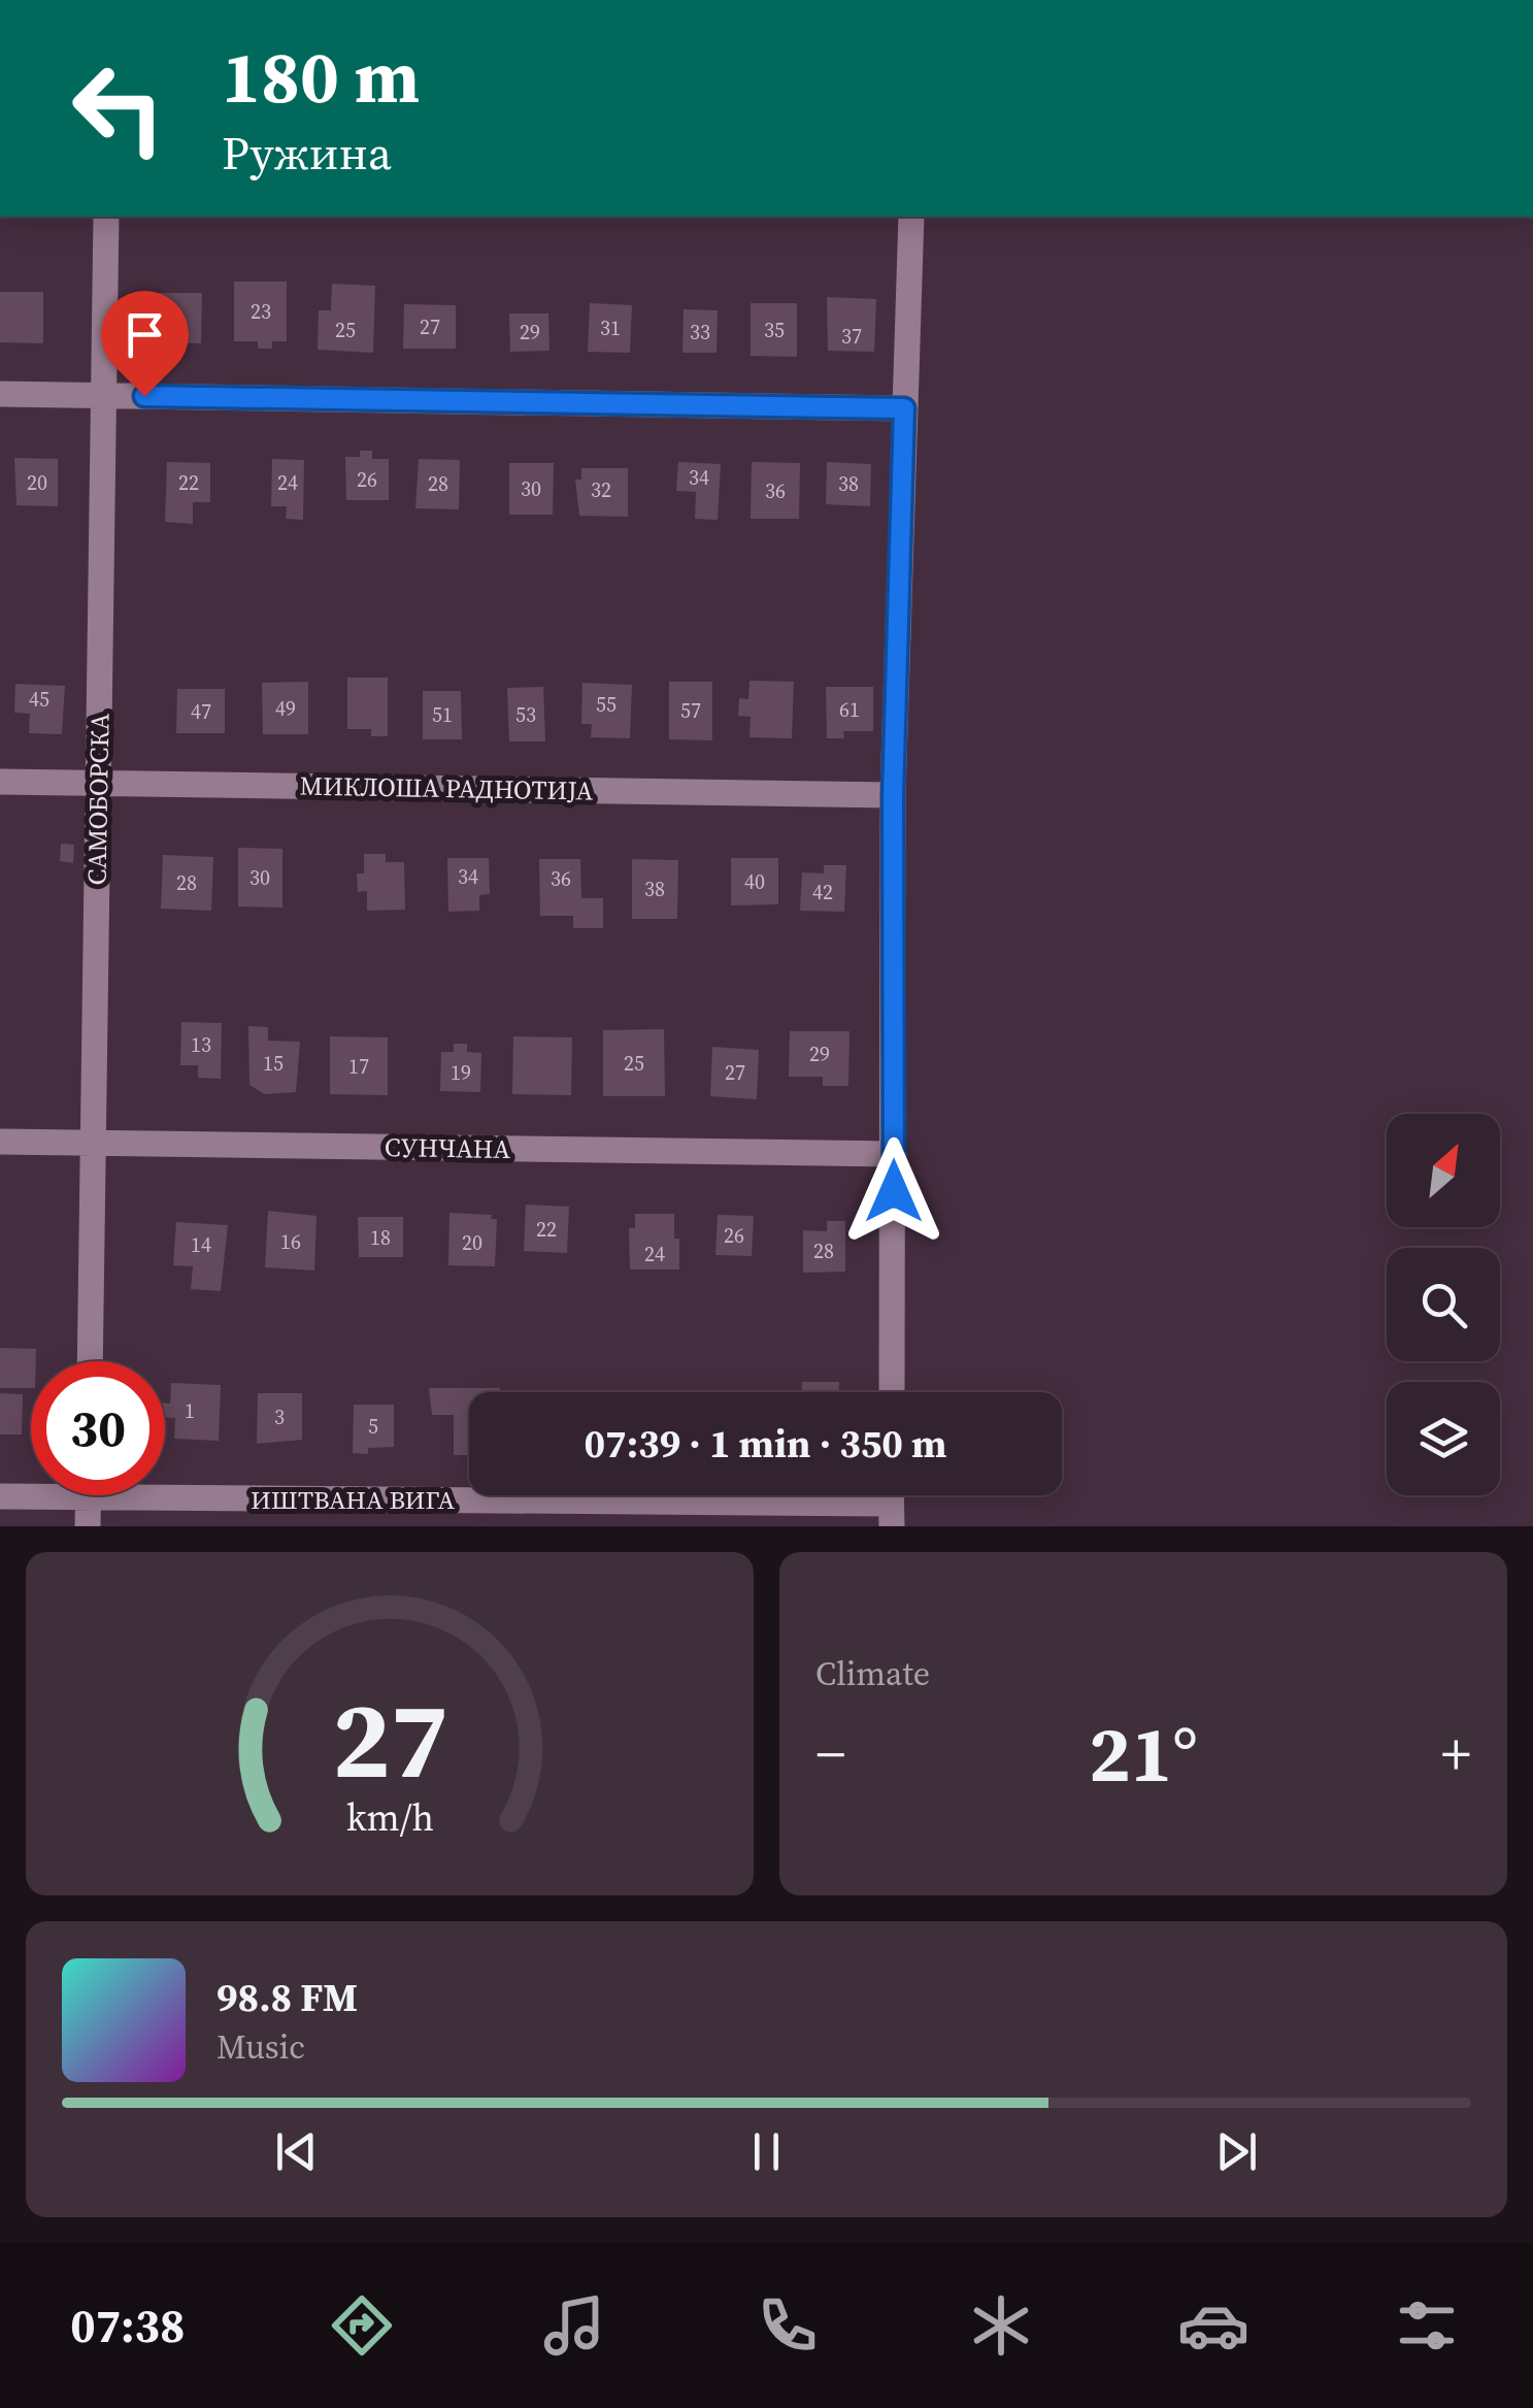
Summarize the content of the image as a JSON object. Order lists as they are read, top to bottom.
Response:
{
  "streets": {
    "street": [
      "МИКЛОША РАДНОТИЈА",
      "САМОБОРСКА",
      "СУНЧАНА",
      "ИШТВАНА ВИГА"
    ]
  },
  "crossings": [
    ["МИКЛОША РАДНОТИЈА", "САМОБОРСКА"],
    ["САМОБОРСКА", "СУНЧАНА"]
  ],
  "house_numbers": [
    "23",
    "27",
    "31",
    "25",
    "35",
    "29",
    "33",
    "37",
    "34",
    "26",
    "20",
    "22",
    "24",
    "28",
    "38",
    "30",
    "32",
    "36",
    "45",
    "55",
    "49",
    "61",
    "57",
    "47",
    "51",
    "53",
    "34",
    "30",
    "36",
    "40",
    "28",
    "38",
    "42",
    "13",
    "29",
    "15",
    "25",
    "17",
    "19",
    "27",
    "22",
    "26",
    "18",
    "16",
    "20",
    "14",
    "28",
    "24",
    "1",
    "3",
    "5"
  ],
  "north": "top right",
  "page": {
    "turn": ["180 m", "Ружина"],
    "limit": "30",
    "trip": "07:39 · 1 min · 350 m",
    "tile": "Climate",
    "heat": ["−", "21°", "+"],
    "song": ["98.8 FM", "Music"],
    "tabs": "07:38",
    "gauge": ["27", "km/h"]
  }
}
